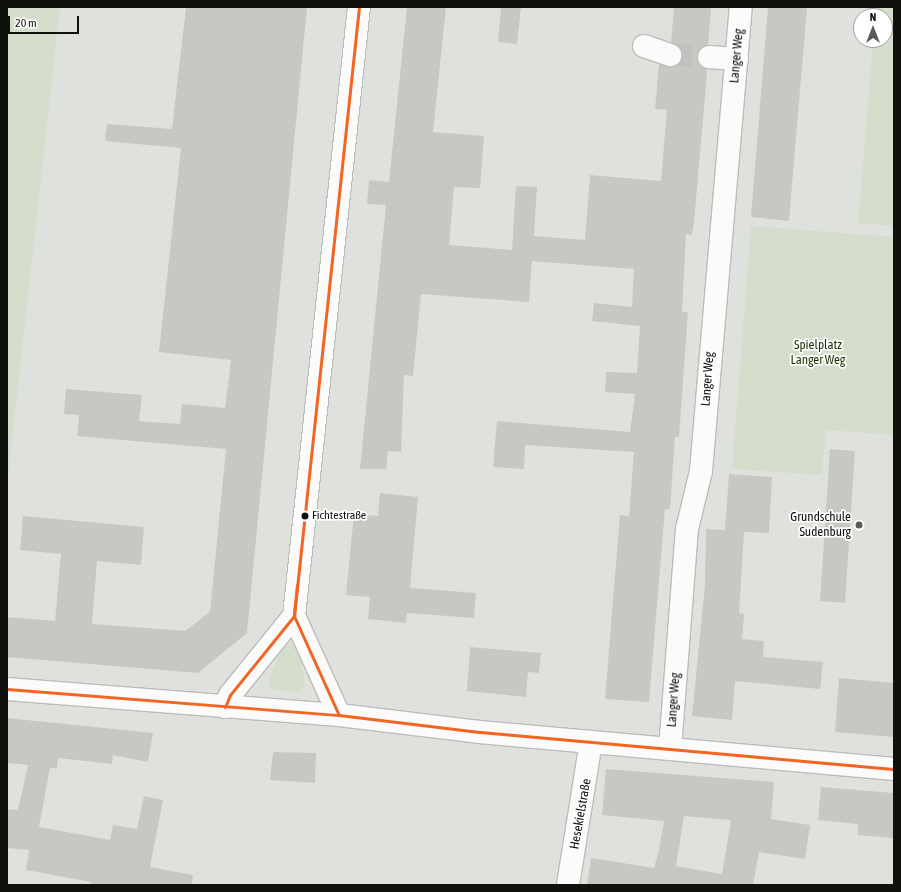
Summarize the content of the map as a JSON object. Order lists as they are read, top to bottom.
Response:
{
  "streets": {
    "street": ["Langer Weg", "Hesekielstraße"]
  },
  "parks": ["Spielplatz Langer Weg"],
  "places": ["Fichtestraße", "Grundschule Sudenburg"],
  "scale_bar": "20 m",
  "north": "top"
}
